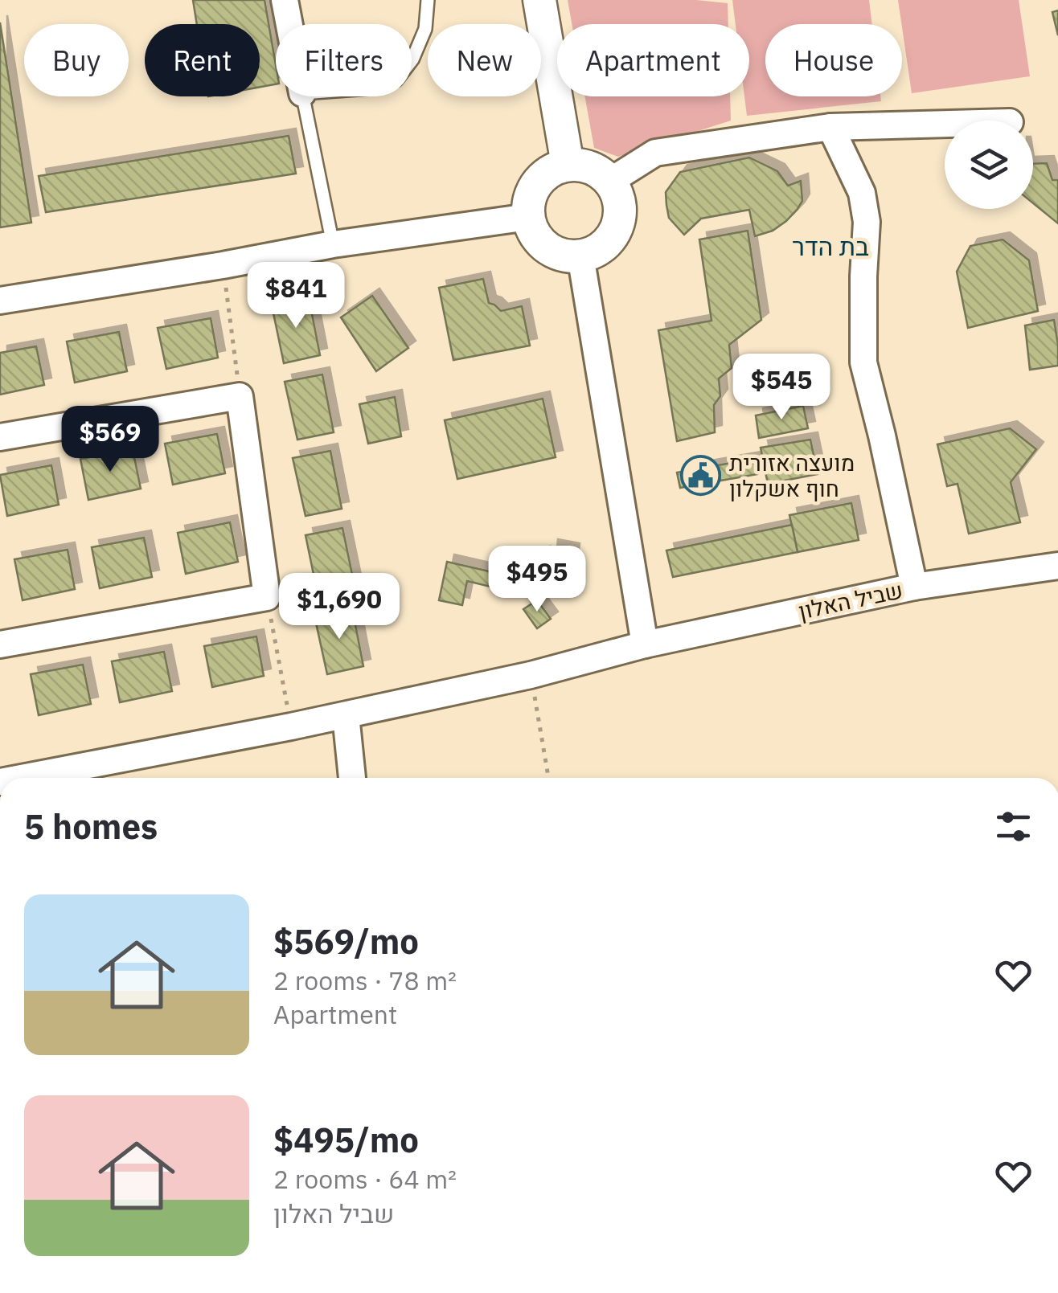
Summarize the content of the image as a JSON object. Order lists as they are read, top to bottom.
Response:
{
  "streets": {
    "street": ["שביל האלון"]
  },
  "districts": ["בת הדר"],
  "places": {
    "public building": ["מועצה אזורית חוף אשקלון"]
  },
  "page": {
    "chip": [
      "Buy",
      "Rent",
      "Filters",
      "New",
      "Apartment",
      "House"
    ],
    "price": [
      "$841",
      "$545",
      "$569",
      "$495",
      "$1,690"
    ],
    "heading": "5 homes",
    "list": [
      {
        "name": "$569/mo",
        "note": "2 rooms · 78 m² · Apartment"
      },
      {
        "name": "$495/mo",
        "note": "2 rooms · 64 m² · שביל האלון"
      }
    ]
  }
}
